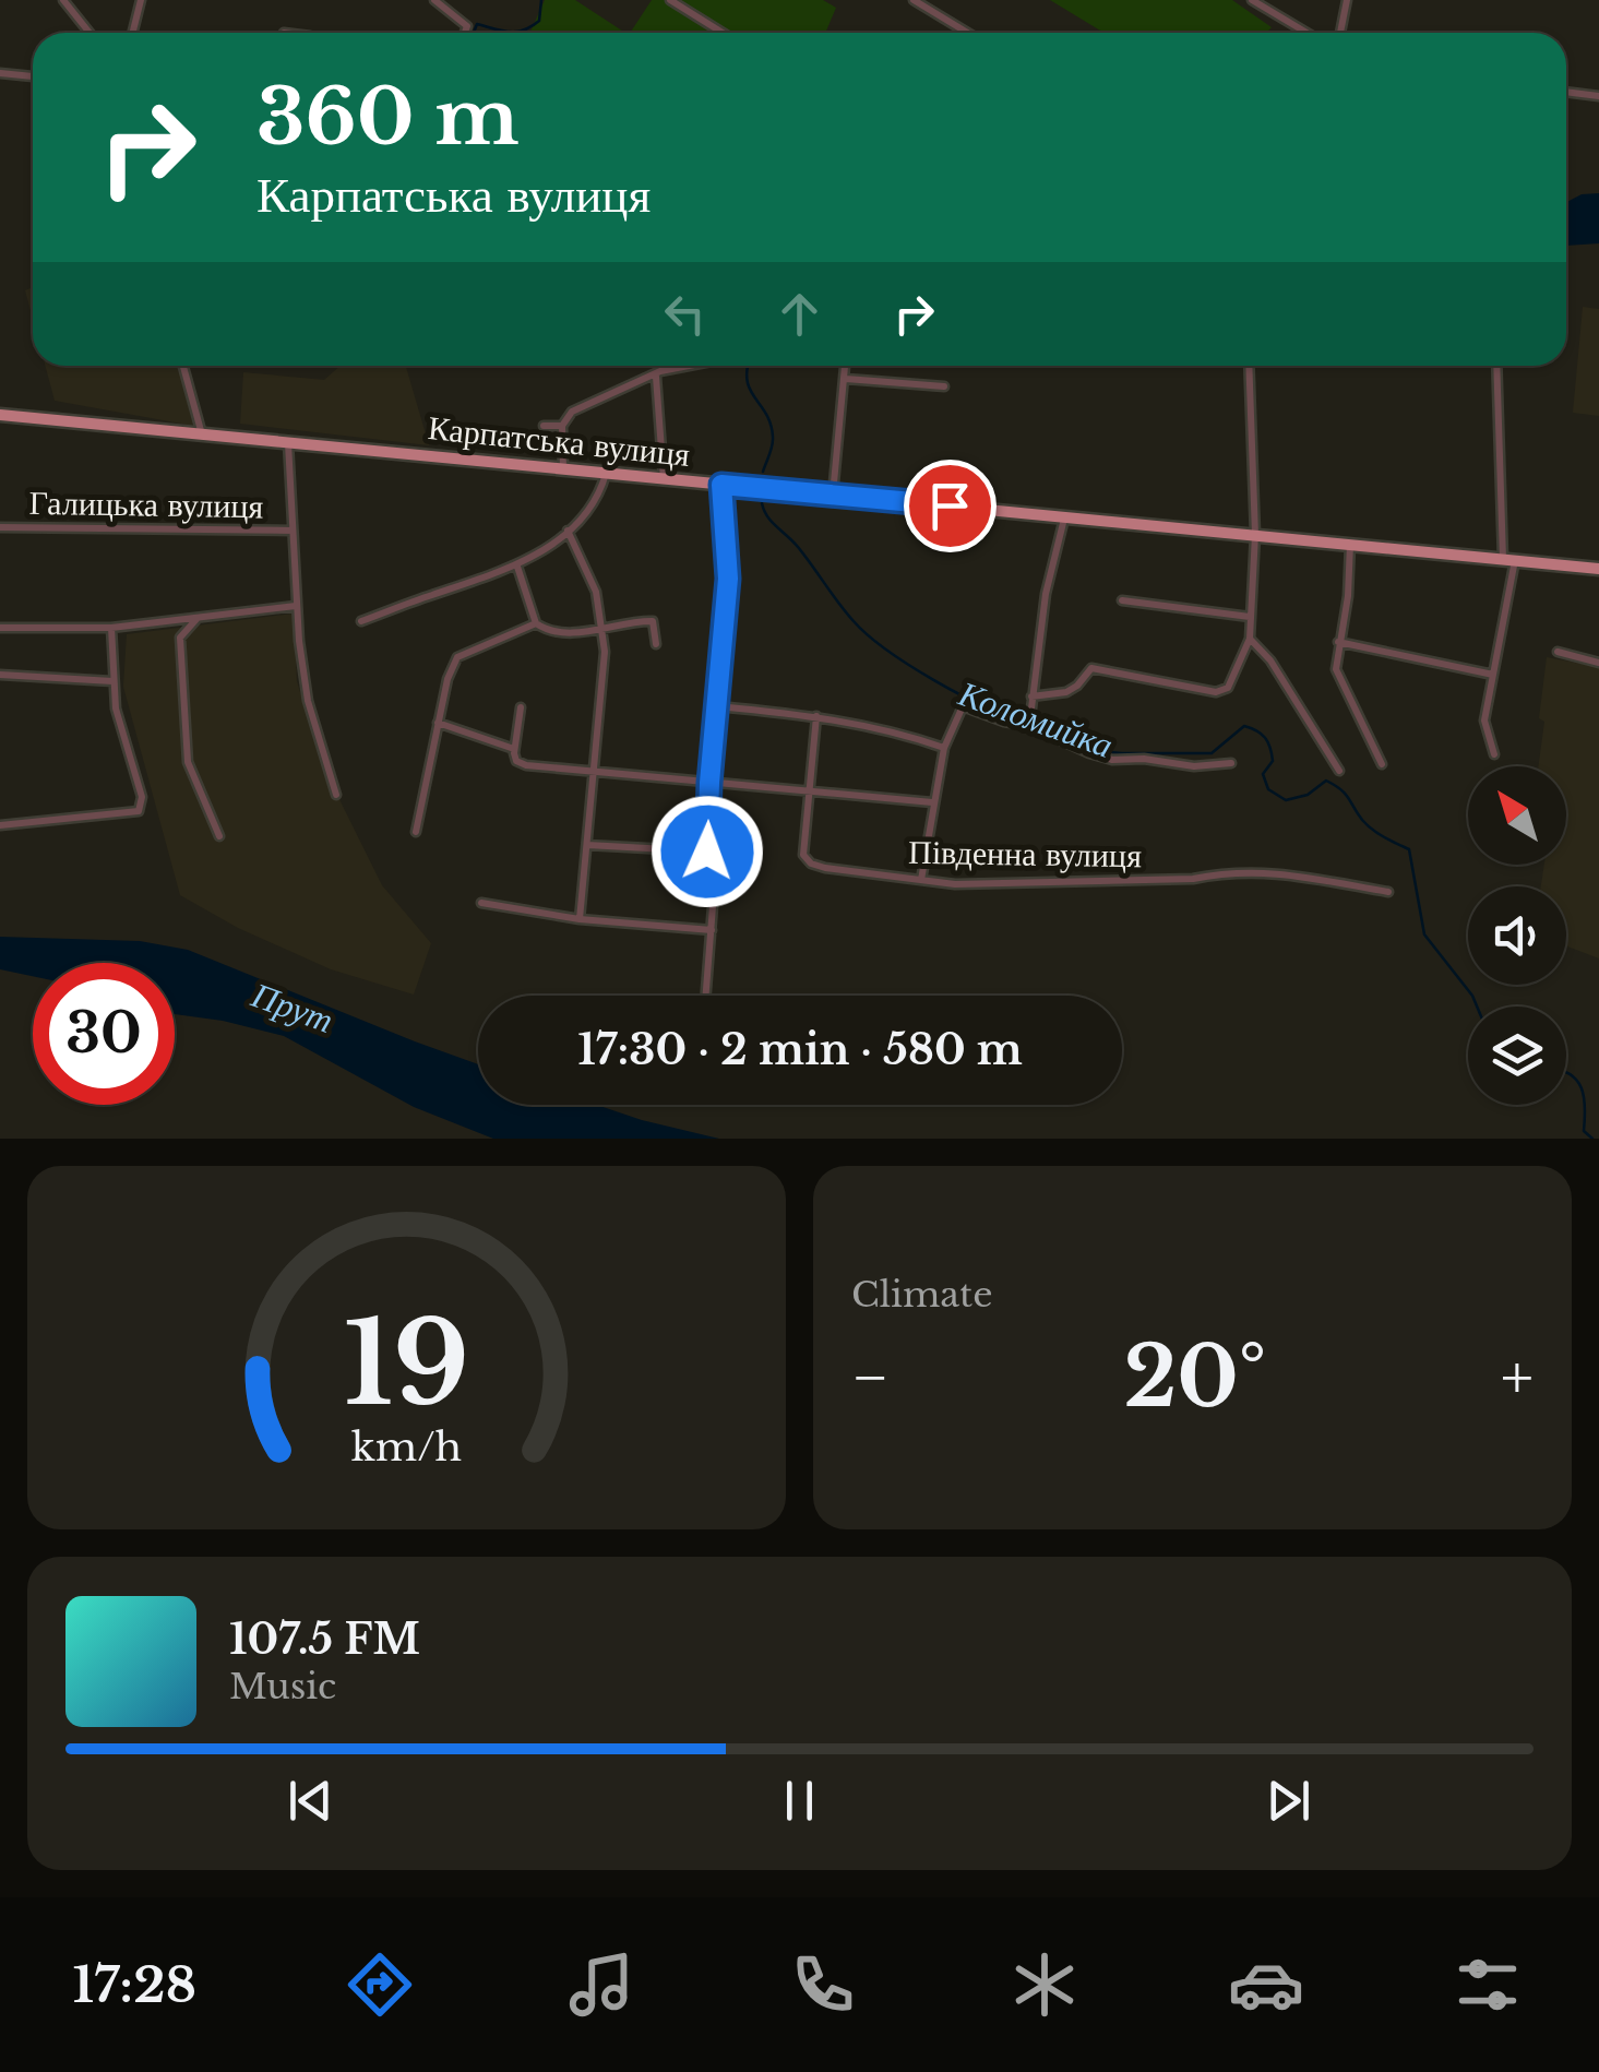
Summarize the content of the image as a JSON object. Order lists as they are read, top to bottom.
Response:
{
  "streets": {
    "main road": ["Карпатська вулиця"],
    "street": ["Галицька вулиця", "Південна вулиця"]
  },
  "water": ["Коломийка", "Прут"],
  "north": "top left",
  "page": {
    "turn": ["360 m", "Карпатська вулиця"],
    "limit": "30",
    "trip": "17:30 · 2 min · 580 m",
    "tile": "Climate",
    "heat": ["−", "20°", "+"],
    "song": ["107.5 FM", "Music"],
    "tabs": "17:28",
    "gauge": ["19", "km/h"]
  }
}
